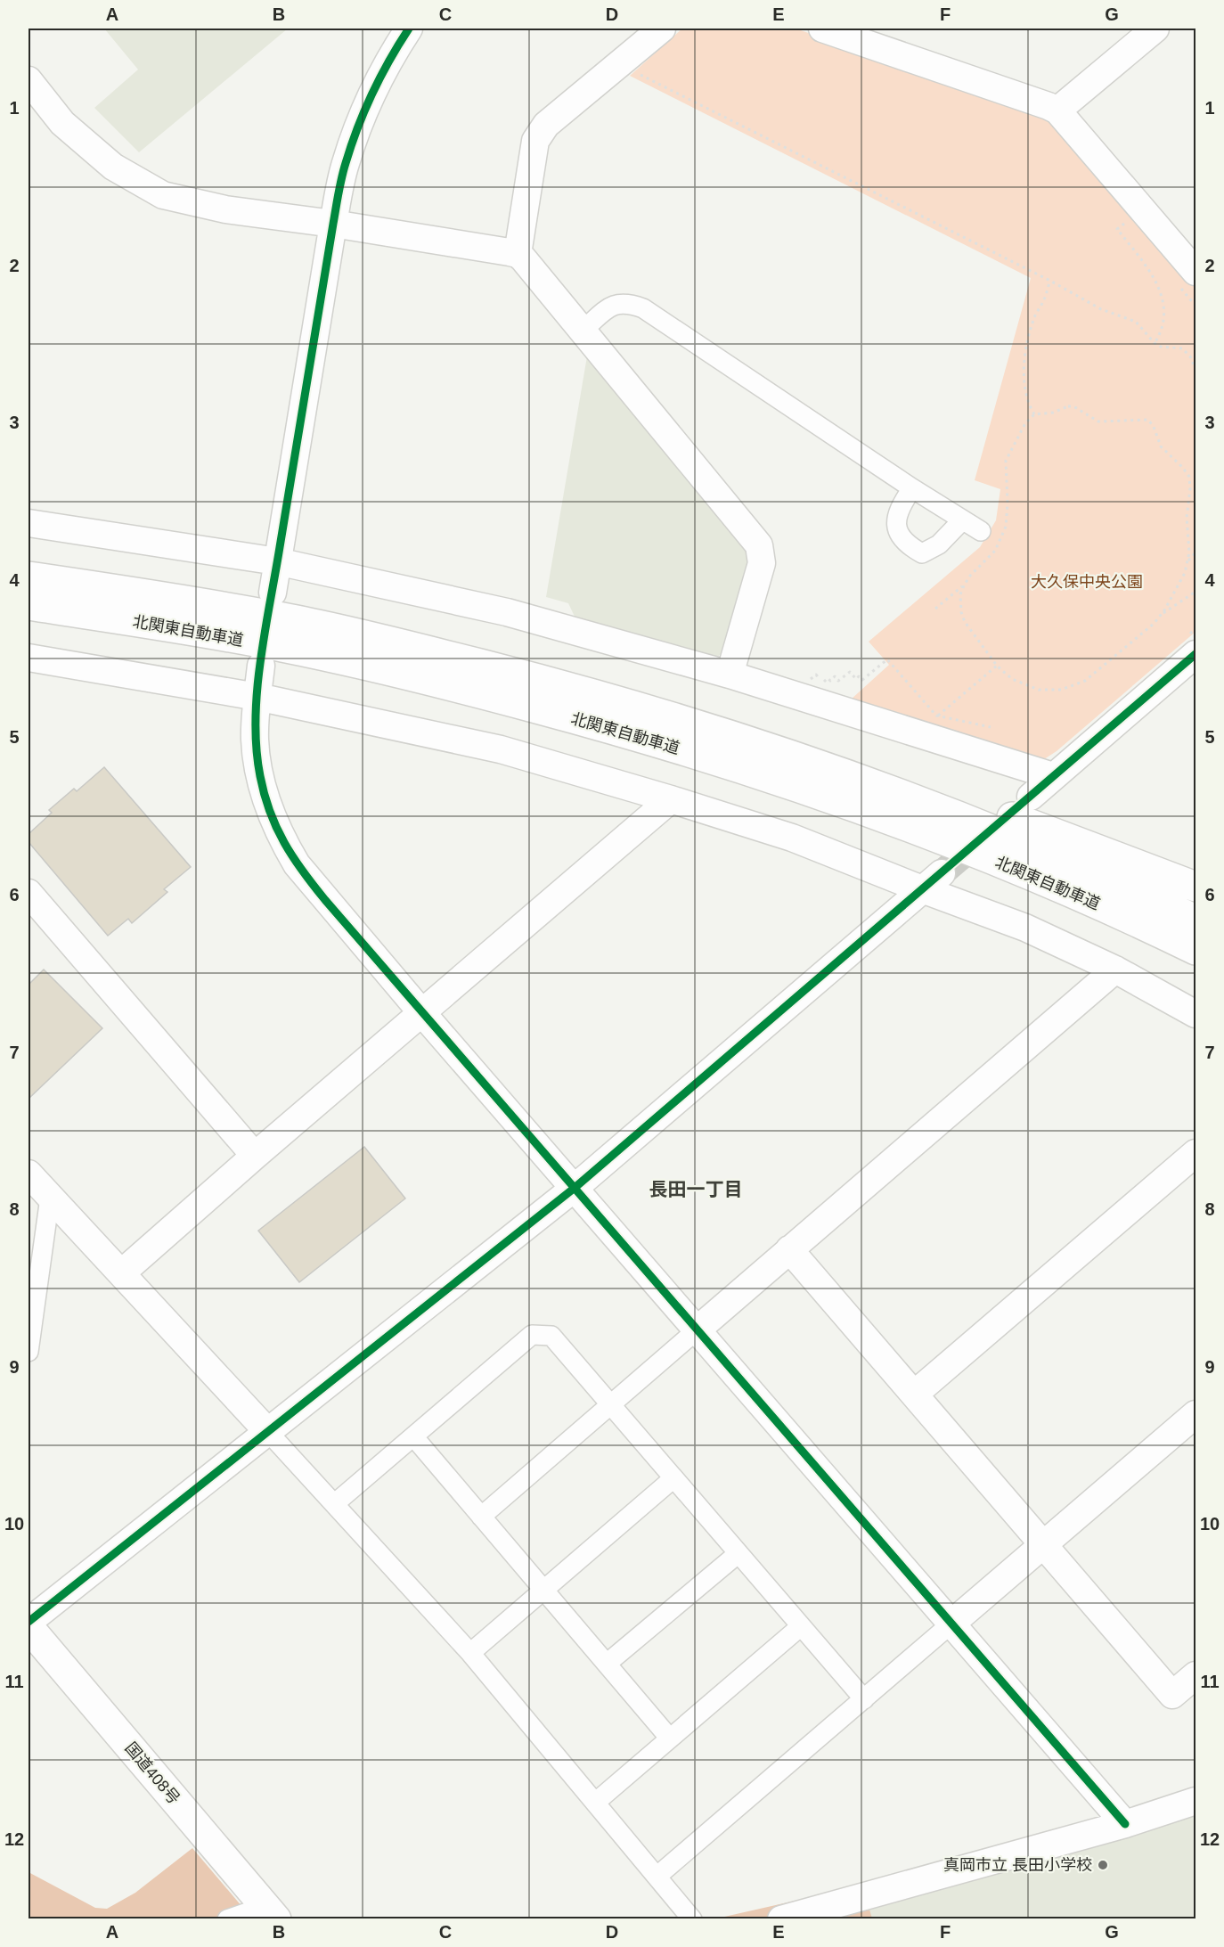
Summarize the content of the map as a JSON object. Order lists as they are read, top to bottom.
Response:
{
  "streets": {
    "highway": ["北関東自動車道", "国道408号"]
  },
  "districts": ["長田一丁目"],
  "parks": ["大久保中央公園"],
  "places": ["真岡市立 長田小学校"],
  "grid": {
    "columns": [
      "A",
      "B",
      "C",
      "D",
      "E",
      "F",
      "G"
    ],
    "rows": [
      "1",
      "2",
      "3",
      "4",
      "5",
      "6",
      "7",
      "8",
      "9",
      "10",
      "11",
      "12"
    ]
  }
}
